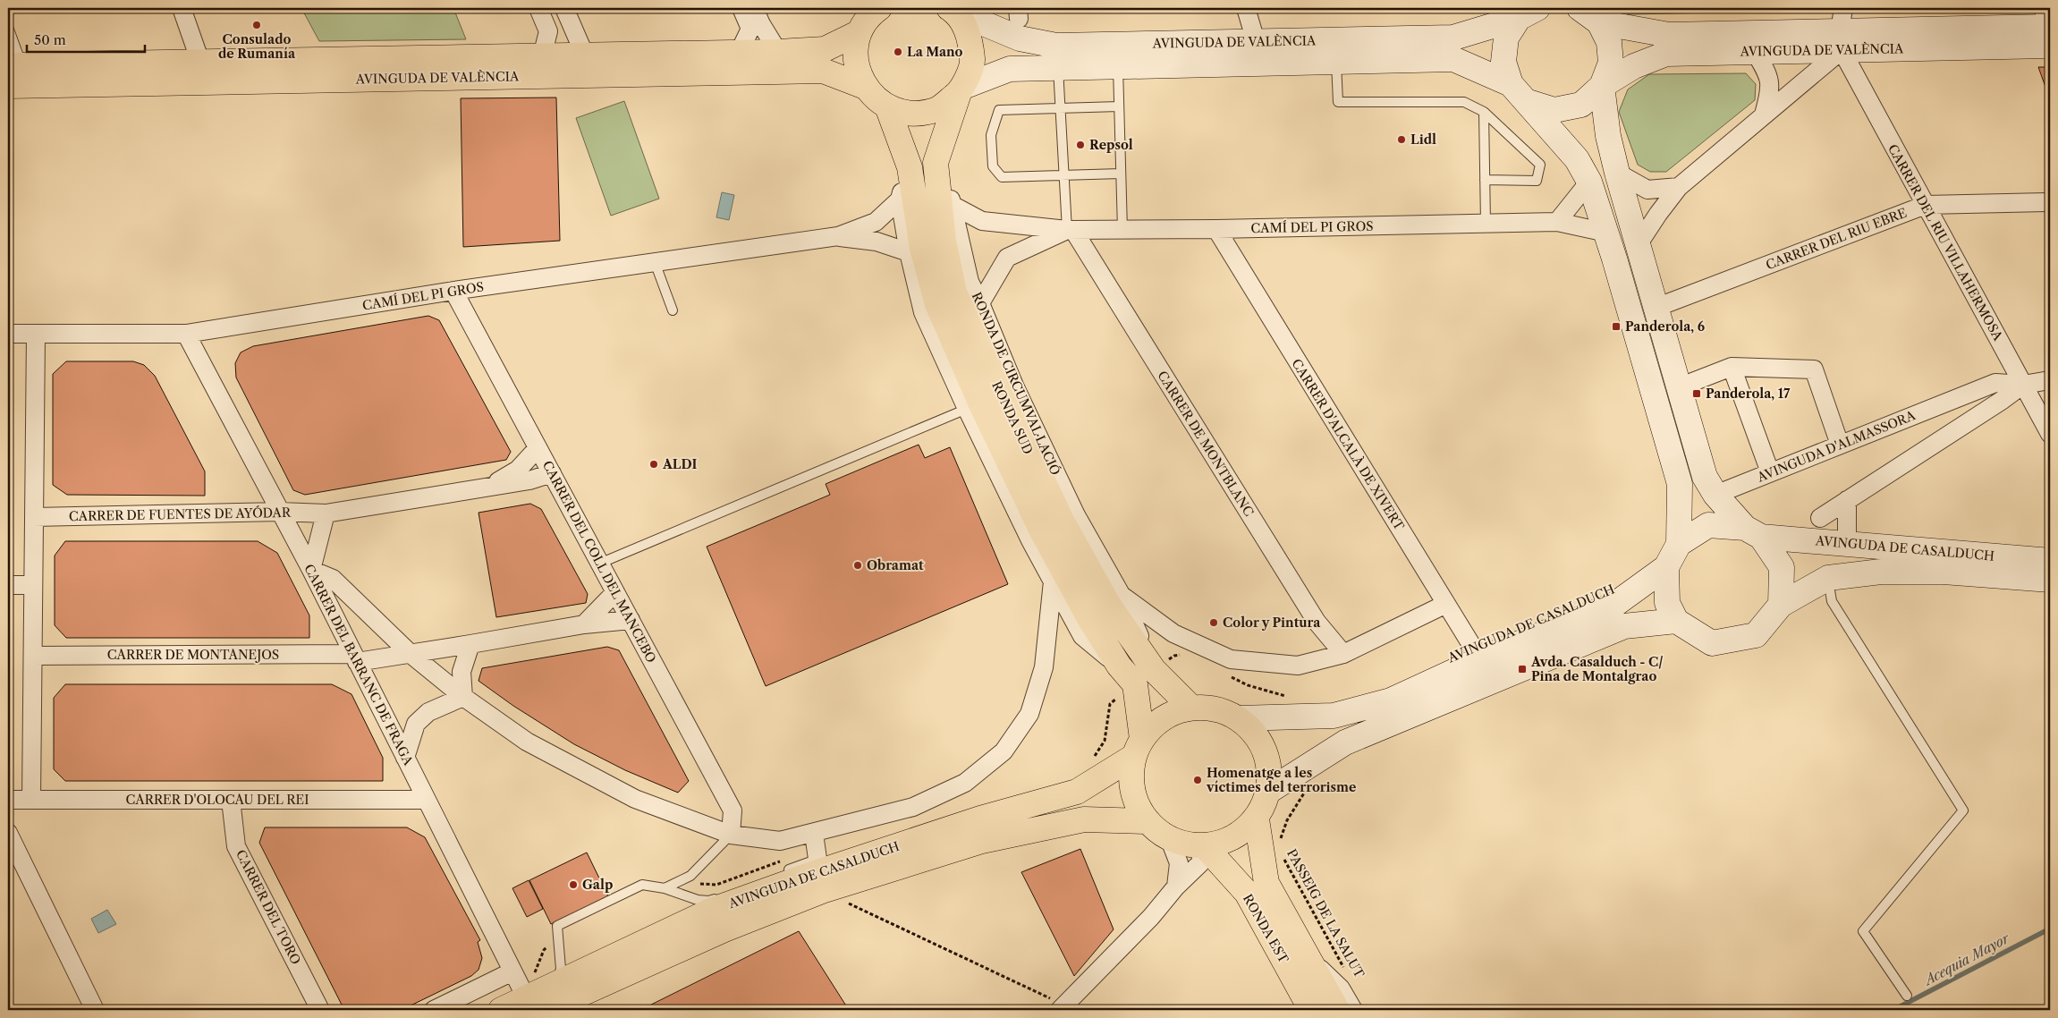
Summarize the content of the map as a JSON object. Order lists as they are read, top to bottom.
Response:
{
  "streets": {
    "main road": [
      "AVINGUDA DE VALÈNCIA",
      "RONDA SUD",
      "AVINGUDA DE CASALDUCH",
      "RONDA EST"
    ],
    "street": [
      "CAMÍ DEL PI GROS",
      "CARRER DEL RIU EBRE",
      "CARRER DEL RIU VILLAHERMOSA",
      "RONDA DE CIRCUMVAL·LACIÓ",
      "CARRER DE MONTBLANC",
      "CARRER D'ALCALÀ DE XIVERT",
      "AVINGUDA D'ALMASSORA",
      "CARRER DE FUENTES DE AYÓDAR",
      "CARRER DEL COLL DEL MANCEBO",
      "CARRER DE MONTANEJOS",
      "CARRER DEL BARRANC DE FRAGA",
      "CARRER D'OLOCAU DEL REI",
      "CARRER DEL TORO"
    ],
    "path": ["PASSEIG DE LA SALUT"]
  },
  "crossings": [
    ["AVINGUDA DE VALÈNCIA", "CARRER DEL RIU VILLAHERMOSA"],
    ["AVINGUDA DE VALÈNCIA", "RONDA SUD"],
    ["CAMÍ DEL PI GROS", "RONDA DE CIRCUMVAL·LACIÓ"],
    ["CAMÍ DEL PI GROS", "RONDA SUD"],
    ["CAMÍ DEL PI GROS", "CARRER DE MONTBLANC"],
    ["CAMÍ DEL PI GROS", "CARRER D'ALCALÀ DE XIVERT"],
    ["CAMÍ DEL PI GROS", "CARRER DEL COLL DEL MANCEBO"],
    ["CAMÍ DEL PI GROS", "CARRER DEL BARRANC DE FRAGA"],
    ["CARRER DEL RIU EBRE", "CARRER DEL RIU VILLAHERMOSA"],
    ["CARRER DEL RIU VILLAHERMOSA", "AVINGUDA D'ALMASSORA"],
    ["RONDA DE CIRCUMVAL·LACIÓ", "RONDA SUD"],
    ["RONDA DE CIRCUMVAL·LACIÓ", "CARRER DE MONTBLANC"],
    ["RONDA DE CIRCUMVAL·LACIÓ", "CARRER D'ALCALÀ DE XIVERT"],
    ["RONDA SUD", "AVINGUDA DE CASALDUCH"],
    ["RONDA SUD", "RONDA EST"],
    ["CARRER D'ALCALÀ DE XIVERT", "AVINGUDA DE CASALDUCH"],
    ["CARRER DE FUENTES DE AYÓDAR", "CARRER DEL COLL DEL MANCEBO"],
    ["CARRER DE FUENTES DE AYÓDAR", "CARRER DEL BARRANC DE FRAGA"],
    ["AVINGUDA DE CASALDUCH", "CARRER DEL BARRANC DE FRAGA"],
    ["AVINGUDA DE CASALDUCH", "RONDA EST"],
    ["CARRER DEL COLL DEL MANCEBO", "CARRER DE MONTANEJOS"],
    ["CARRER DE MONTANEJOS", "CARRER DEL BARRANC DE FRAGA"],
    ["CARRER DEL BARRANC DE FRAGA", "CARRER D'OLOCAU DEL REI"],
    ["CARRER D'OLOCAU DEL REI", "CARRER DEL TORO"]
  ],
  "water": ["Acequia Mayor"],
  "places": {
    "other": [
      "Consulado de Rumanía",
      "La Mano",
      "Lidl",
      "Repsol",
      "ALDI",
      "Obramat",
      "Color y Pintura",
      "Homenatge a les víctimes del terrorisme",
      "Galp"
    ],
    "transit": ["Panderola, 6", "Panderola, 17", "Avda. Casalduch - C/ Pina de Montalgrao"]
  },
  "scale_bar": "50 m"
}
